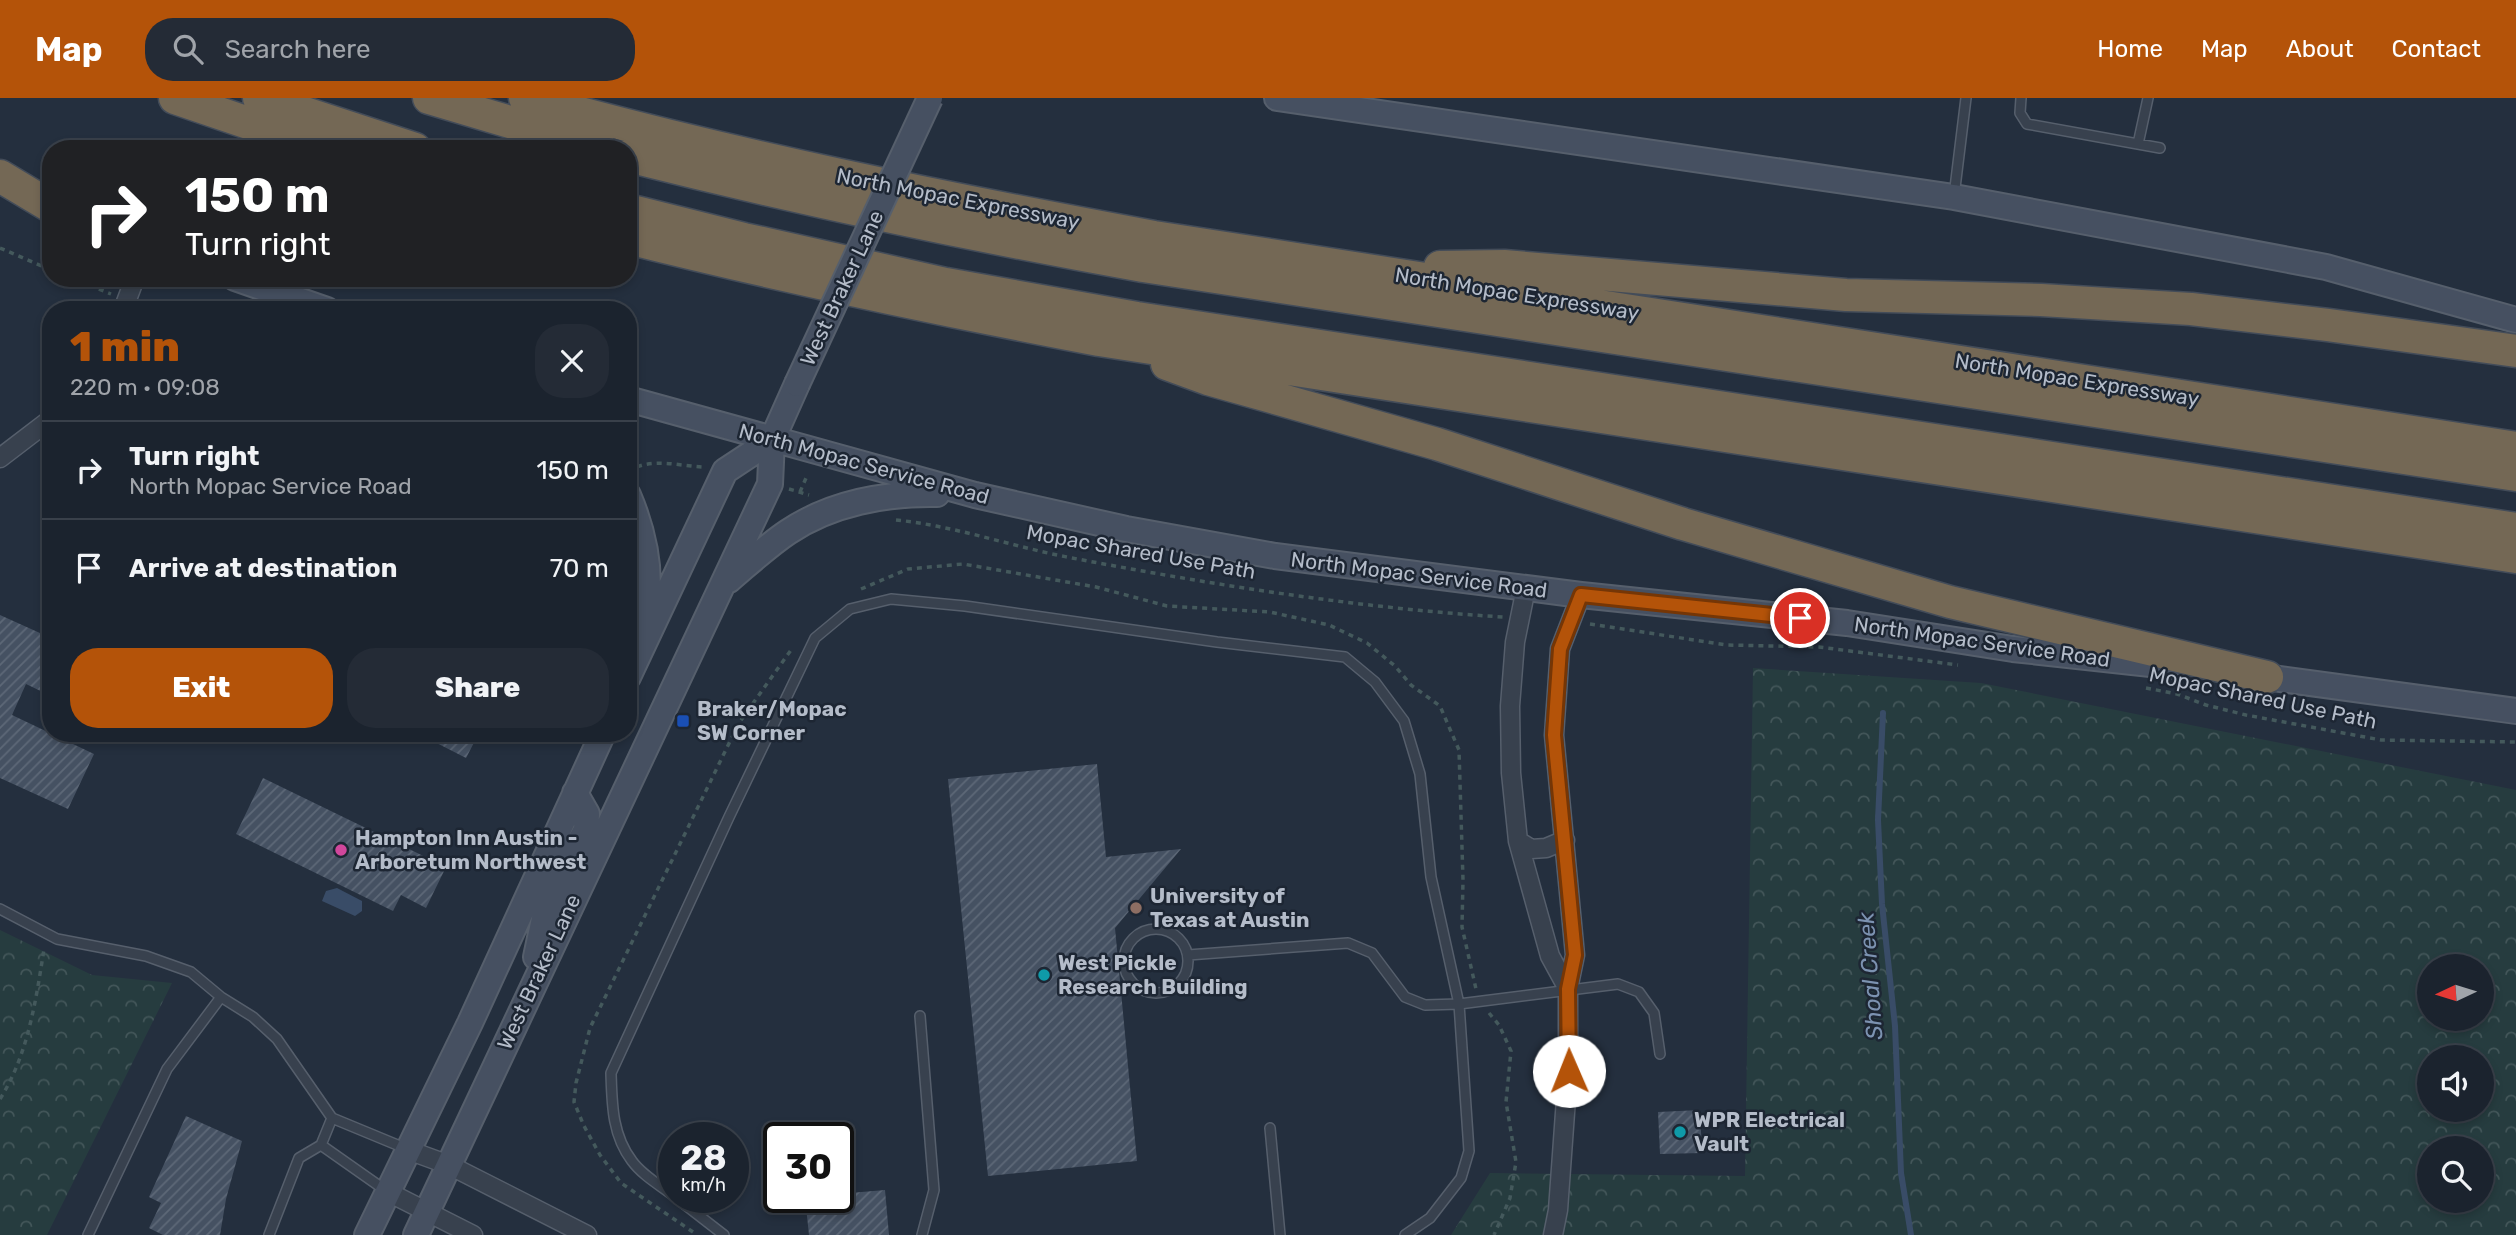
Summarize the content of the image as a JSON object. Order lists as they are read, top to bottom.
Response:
{
  "streets": {
    "highway": ["North Mopac Expressway"],
    "main road": ["West Braker Lane", "North Mopac Service Road"],
    "path": ["Mopac Shared Use Path"]
  },
  "crossings": [
    ["West Braker Lane", "North Mopac Service Road"]
  ],
  "water": ["Shoal Creek"],
  "places": {
    "transit": ["Braker/Mopac SW Corner"],
    "other": [
      "Hampton Inn Austin - Arboretum Northwest",
      "University of Texas at Austin",
      "West Pickle Research Building",
      "WPR Electrical Vault"
    ]
  },
  "north": "left",
  "page": {
    "header": "Map",
    "search": "Search here",
    "nav": [
      "Home",
      "Map",
      "About",
      "Contact"
    ],
    "turn": ["150 m", "Turn right"],
    "heading": ["1 min", "220 m · 09:08"],
    "list": [
      {
        "name": "Turn right",
        "note": "North Mopac Service Road",
        "value": "150 m"
      },
      {
        "name": "Arrive at destination",
        "value": "70 m"
      }
    ],
    "buttons": ["Exit", "Share"],
    "speed": "28 km/h",
    "limit": "30"
  }
}
